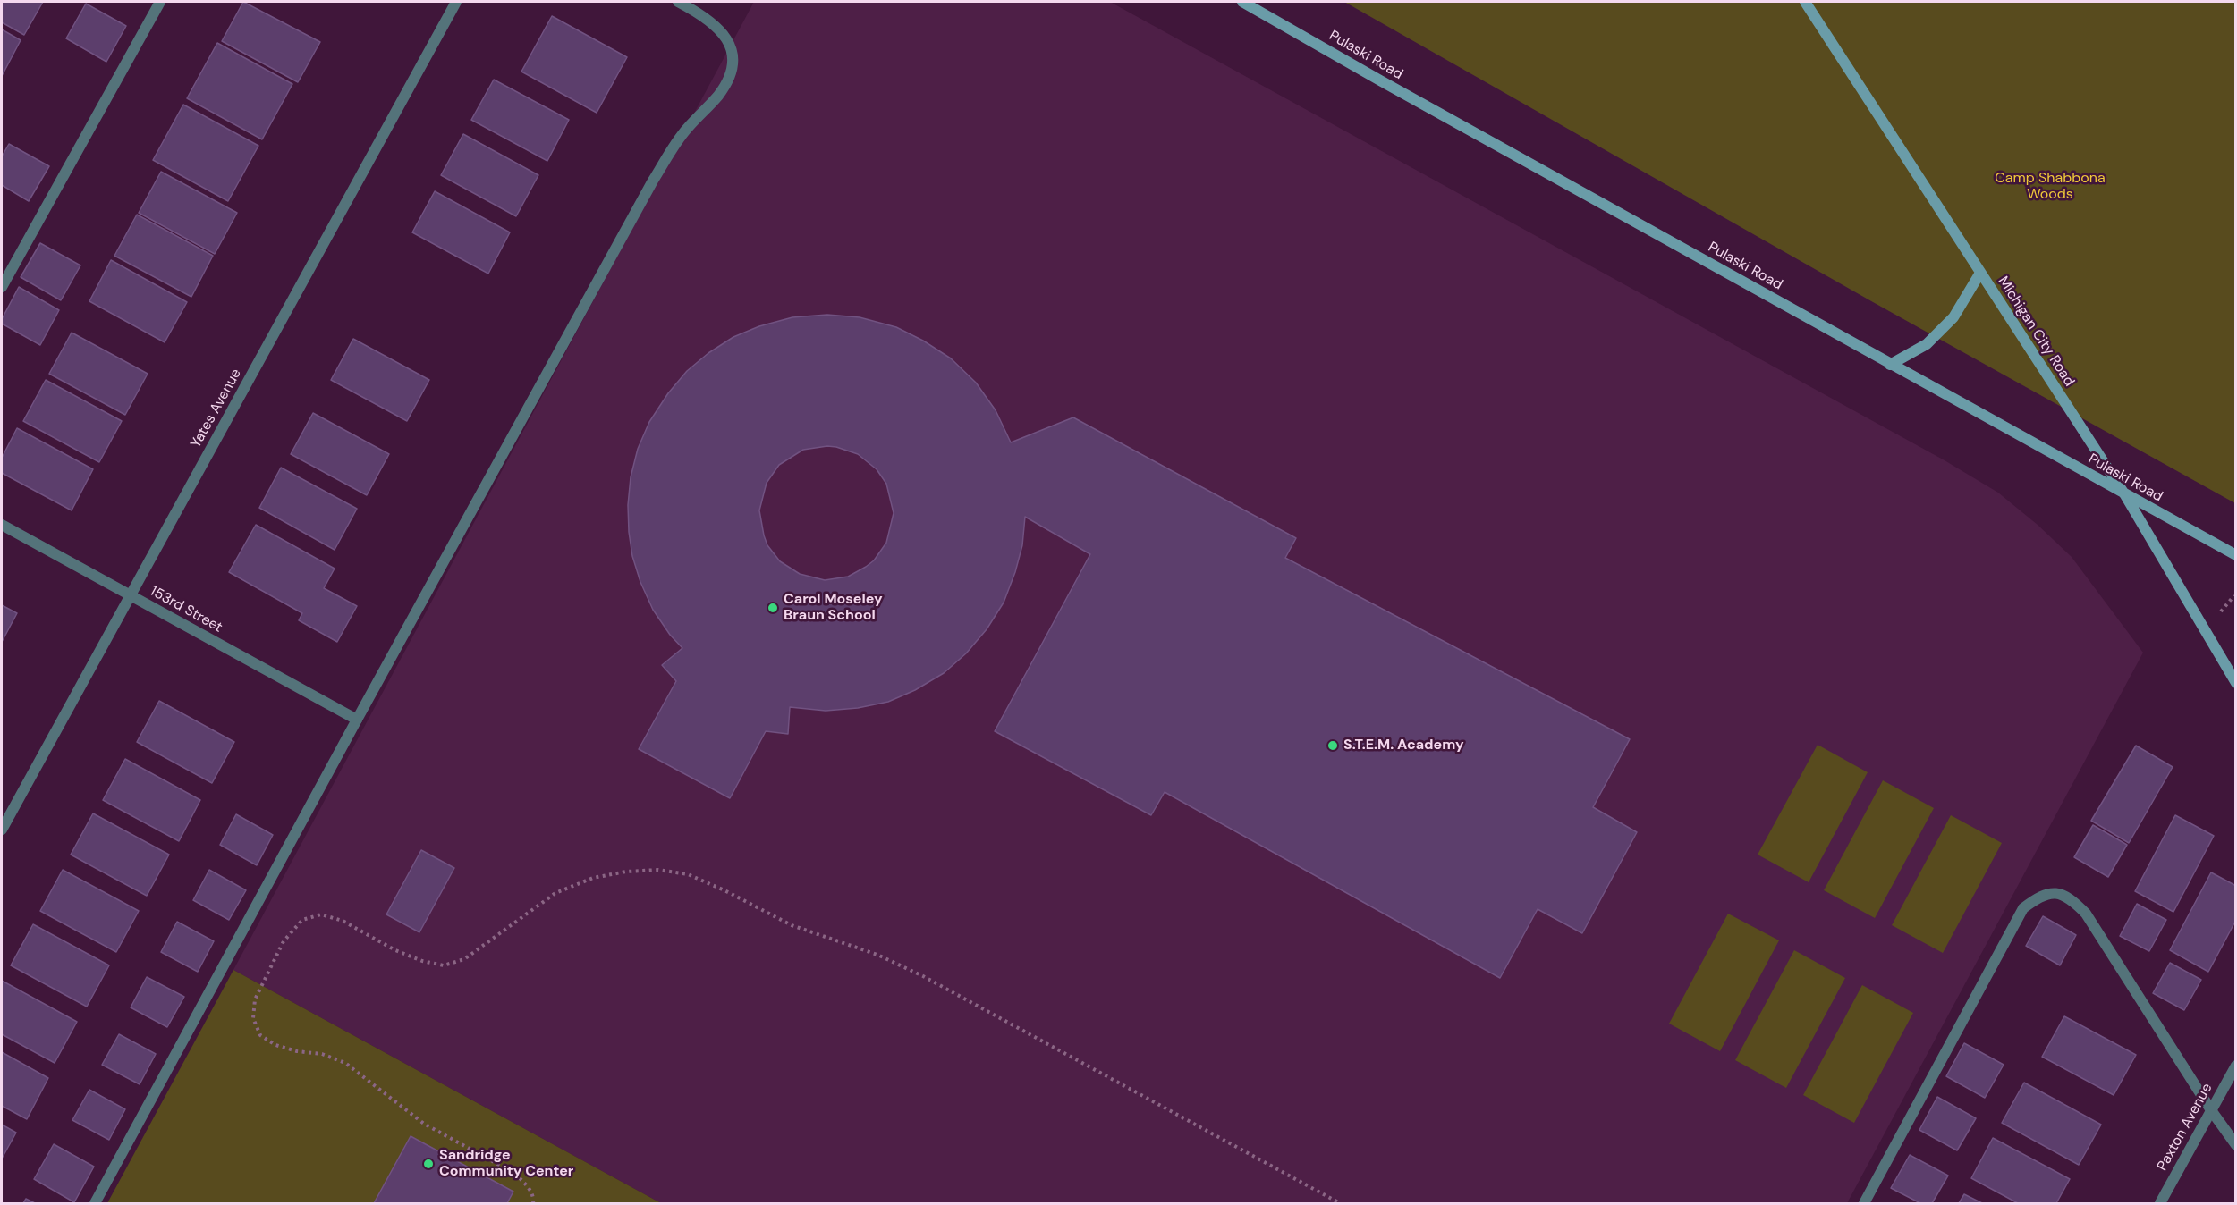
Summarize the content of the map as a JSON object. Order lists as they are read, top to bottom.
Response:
{
  "streets": {
    "street": [
      "Pulaski Road",
      "Michigan City Road",
      "Yates Avenue",
      "153rd Street",
      "Paxton Avenue"
    ]
  },
  "crossings": [
    ["Pulaski Road", "Michigan City Road"],
    ["Yates Avenue", "153rd Street"]
  ],
  "parks": ["Camp Shabbona Woods"],
  "places": ["Carol Moseley Braun School", "S.T.E.M. Academy", "Sandridge Community Center"]
}
